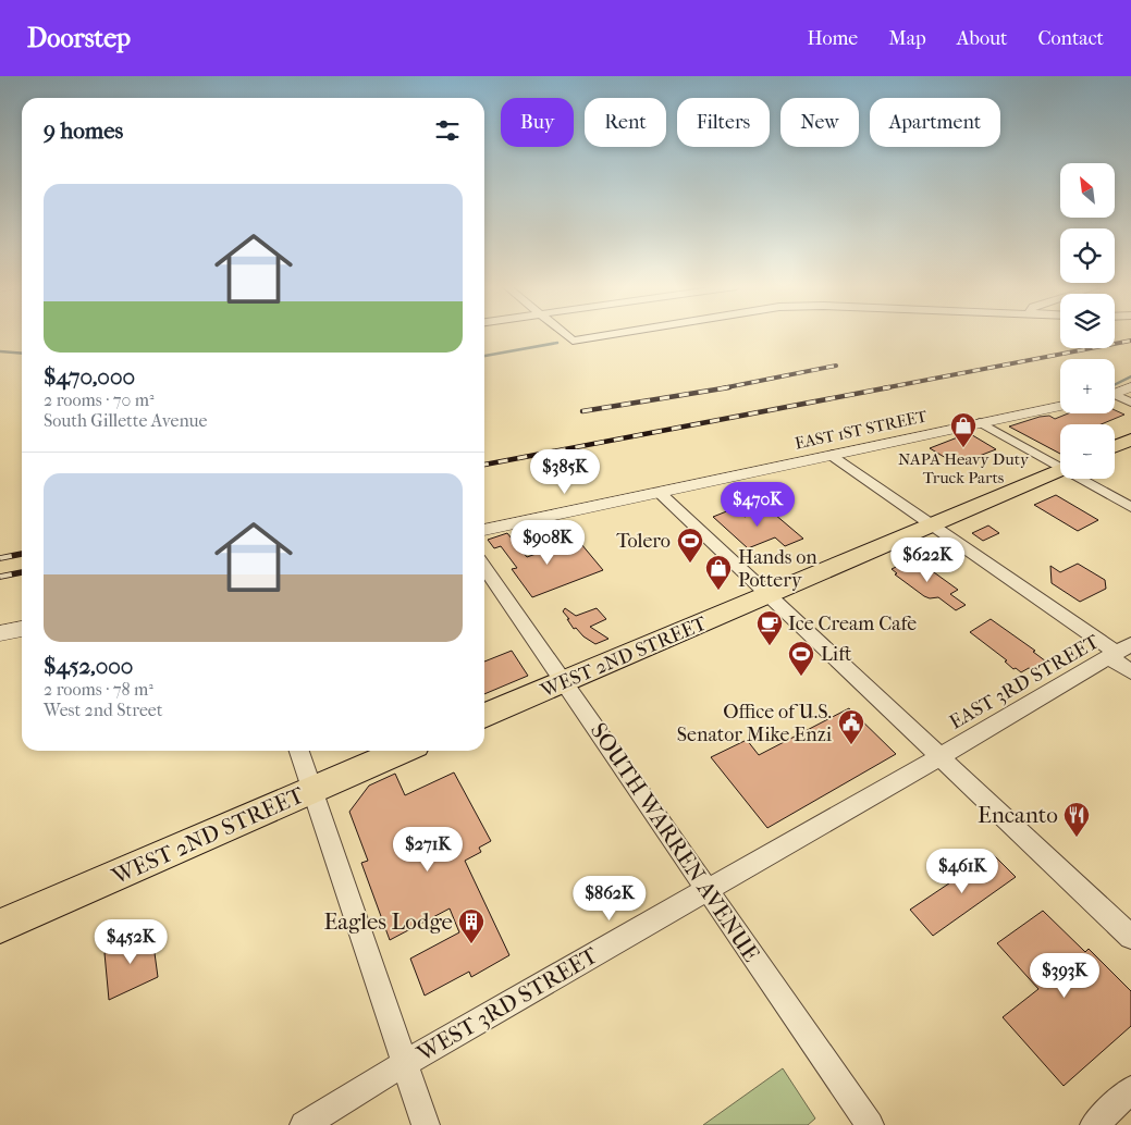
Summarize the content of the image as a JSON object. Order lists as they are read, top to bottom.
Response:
{
  "streets": {
    "main road": ["WEST 2ND STREET"],
    "street": [
      "EAST 1ST STREET",
      "EAST 3RD STREET",
      "SOUTH WARREN AVENUE",
      "WEST 3RD STREET"
    ]
  },
  "crossings": [
    ["WEST 2ND STREET", "SOUTH WARREN AVENUE"],
    ["EAST 3RD STREET", "WEST 3RD STREET"],
    ["SOUTH WARREN AVENUE", "WEST 3RD STREET"]
  ],
  "places": {
    "shop": ["NAPA Heavy Duty Truck Parts", "Hands on Pottery"],
    "sports": ["Tolero", "Lift"],
    "cafe": ["Ice Cream Cafe"],
    "public building": ["Office of U.S. Senator Mike Enzi"],
    "restaurant": ["Encanto"],
    "building": ["Eagles Lodge"]
  },
  "north": "top left",
  "page": {
    "header": "Doorstep",
    "nav": [
      "Home",
      "Map",
      "About",
      "Contact"
    ],
    "chip": [
      "Buy",
      "Rent",
      "Filters",
      "New",
      "Apartment"
    ],
    "heading": "9 homes",
    "map_buttons": ["+", "−"],
    "list": [
      {
        "name": "$470,000",
        "note": "2 rooms · 70 m² · South Gillette Avenue"
      },
      {
        "name": "$452,000",
        "note": "2 rooms · 78 m² · West 2nd Street"
      }
    ],
    "price": [
      "$385K",
      "$470K",
      "$908K",
      "$622K",
      "$271K",
      "$461K",
      "$862K",
      "$452K",
      "$393K"
    ]
  }
}
